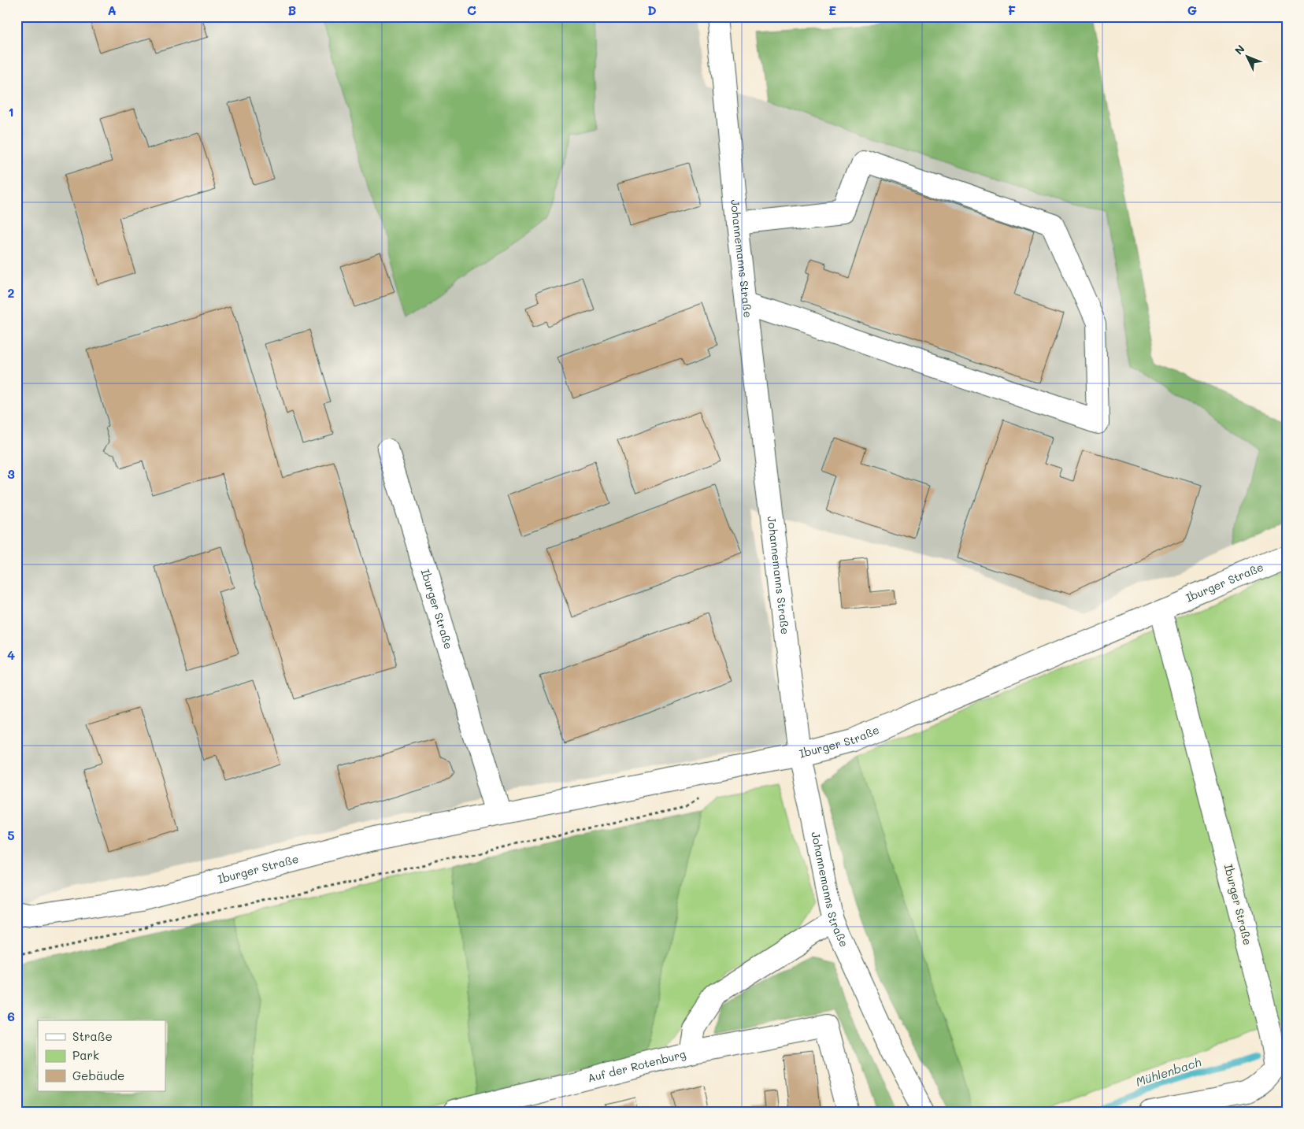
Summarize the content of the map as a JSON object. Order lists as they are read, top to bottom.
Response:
{
  "streets": {
    "street": ["Johannemanns Straße", "Iburger Straße", "Auf der Rotenburg"]
  },
  "crossings": [
    ["Johannemanns Straße", "Iburger Straße"],
    ["Johannemanns Straße", "Auf der Rotenburg"]
  ],
  "water": ["Mühlenbach"],
  "legend": ["Straße", "Park", "Gebäude"],
  "north": "top left",
  "grid": {
    "columns": [
      "A",
      "B",
      "C",
      "D",
      "E",
      "F",
      "G"
    ],
    "rows": [
      "1",
      "2",
      "3",
      "4",
      "5",
      "6"
    ]
  }
}
